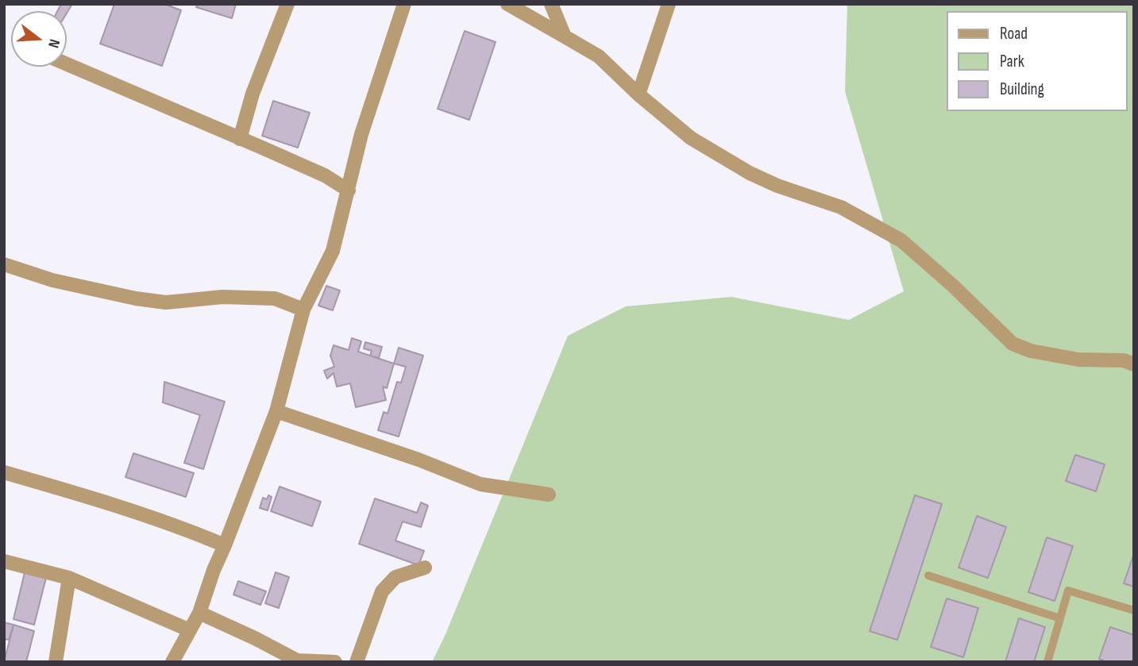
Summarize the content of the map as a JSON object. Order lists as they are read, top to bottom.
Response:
{
  "legend": ["Road", "Park", "Building"],
  "north": "right"
}
